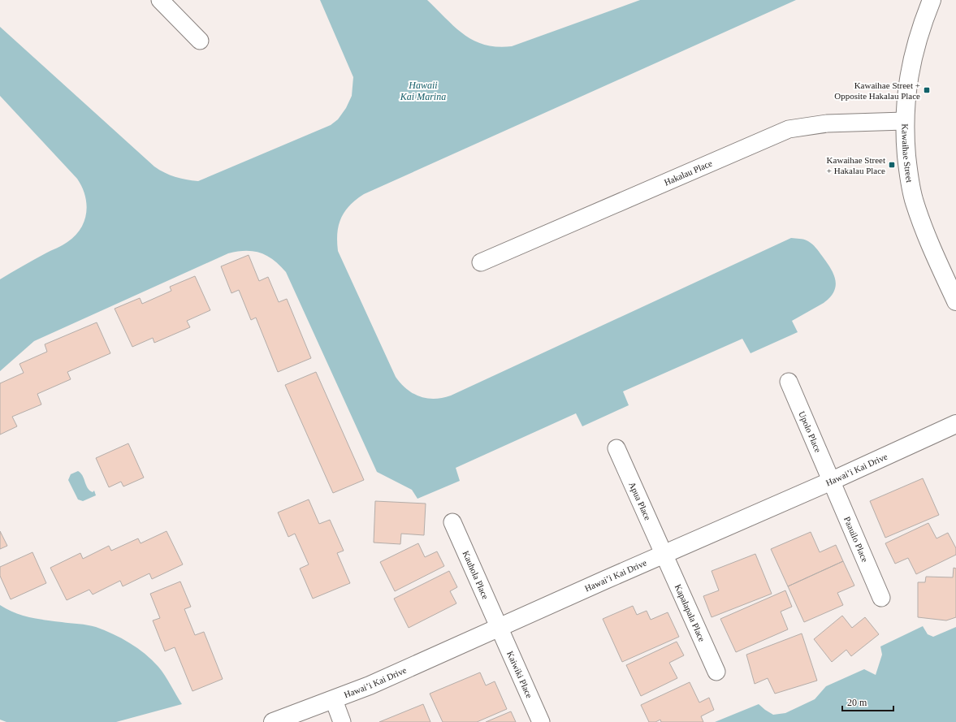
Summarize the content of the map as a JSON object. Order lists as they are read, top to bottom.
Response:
{
  "streets": {
    "main road": ["Kawaihae Street", "Hawai’i Kai Drive"],
    "street": [
      "Hakalau Place",
      "Upolo Place",
      "Apua Place",
      "Paauilo Place",
      "Kauhola Place",
      "Kapalapala Place",
      "Kaiwiki Place"
    ]
  },
  "crossings": [
    ["Kawaihae Street", "Hakalau Place"],
    ["Upolo Place", "Hawai’i Kai Drive"],
    ["Upolo Place", "Paauilo Place"],
    ["Hawai’i Kai Drive", "Apua Place"],
    ["Hawai’i Kai Drive", "Paauilo Place"],
    ["Hawai’i Kai Drive", "Kauhola Place"],
    ["Hawai’i Kai Drive", "Kapalapala Place"],
    ["Hawai’i Kai Drive", "Kaiwiki Place"],
    ["Apua Place", "Kapalapala Place"],
    ["Kauhola Place", "Kaiwiki Place"]
  ],
  "water": ["Hawaii Kai Marina"],
  "places": {
    "transit": ["Kawaihae Street + Opposite Hakalau Place", "Kawaihae Street + Hakalau Place"]
  },
  "scale_bar": "20 m"
}
